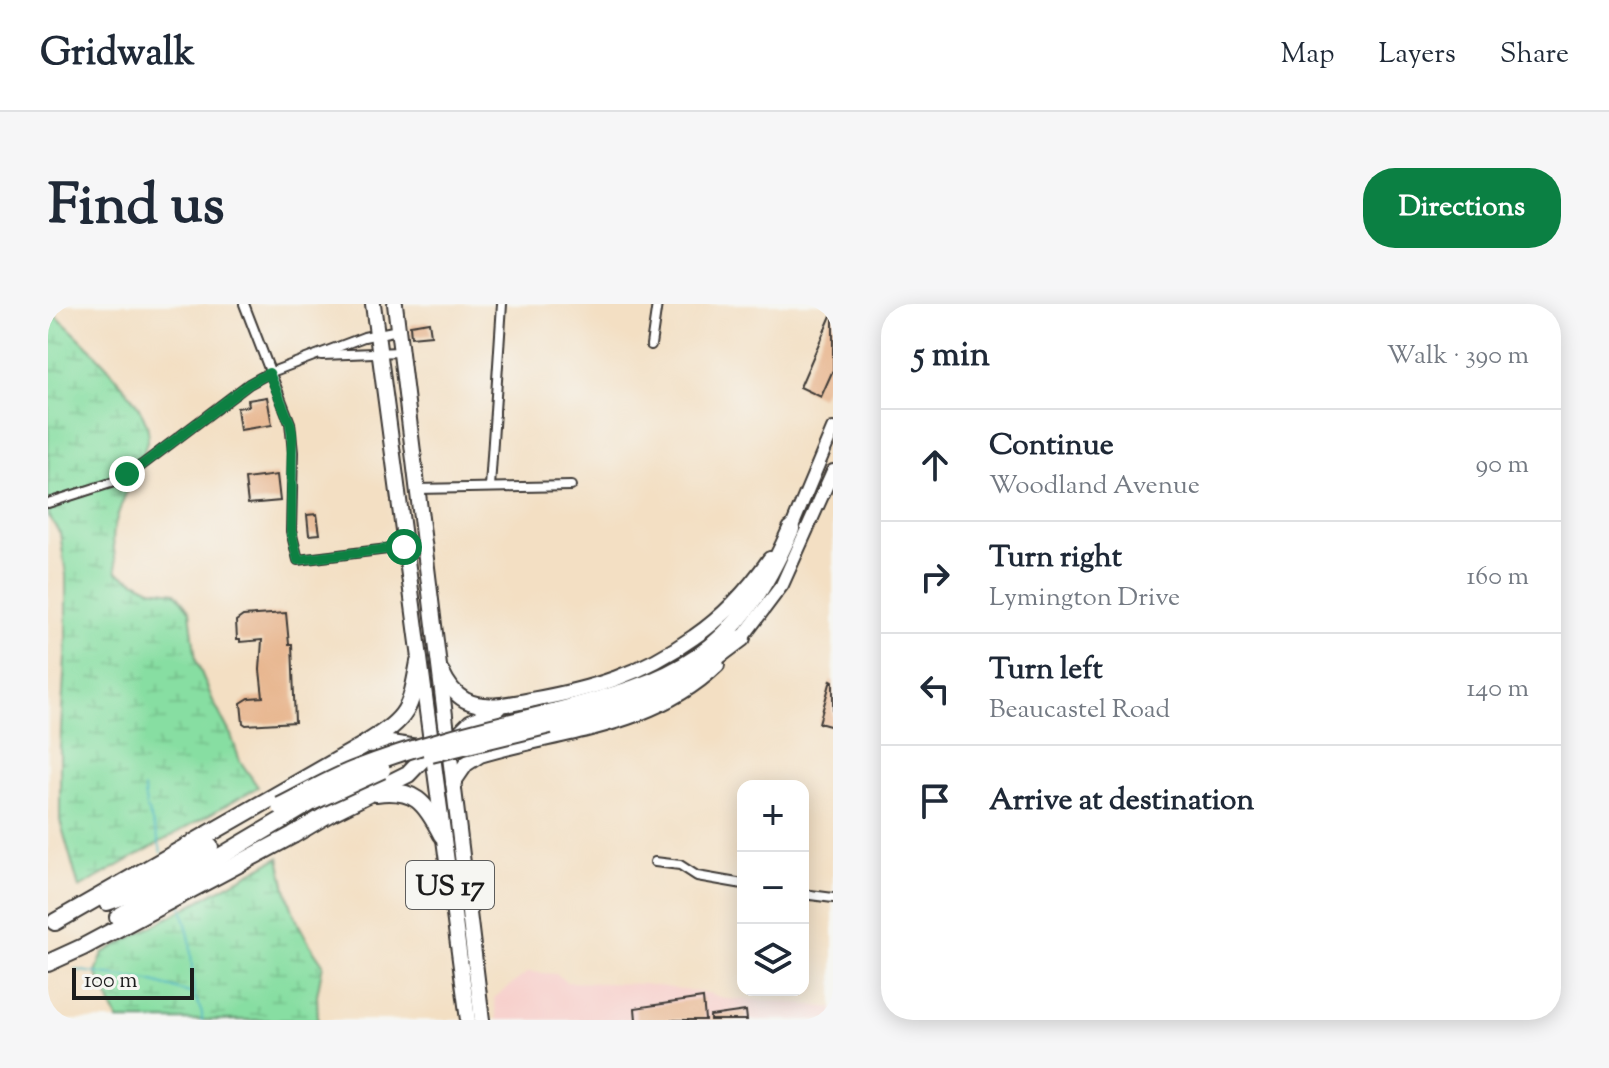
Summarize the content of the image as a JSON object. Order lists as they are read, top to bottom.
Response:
{
  "streets": {
    "highway": ["US 17"]
  },
  "scale_bar": "100 m",
  "page": {
    "header": "Gridwalk",
    "nav": ["Map", "Layers", "Share"],
    "title": "Find us",
    "buttons": "Directions",
    "heading": ["5 min", "Walk · 390 m"],
    "list": [
      ["Continue", "Woodland Avenue", "90 m"],
      ["Turn right", "Lymington Drive", "160 m"],
      ["Turn left", "Beaucastel Road", "140 m"],
      "Arrive at destination"
    ],
    "map_buttons": ["+", "−"],
    "scale": "100 m"
  }
}
